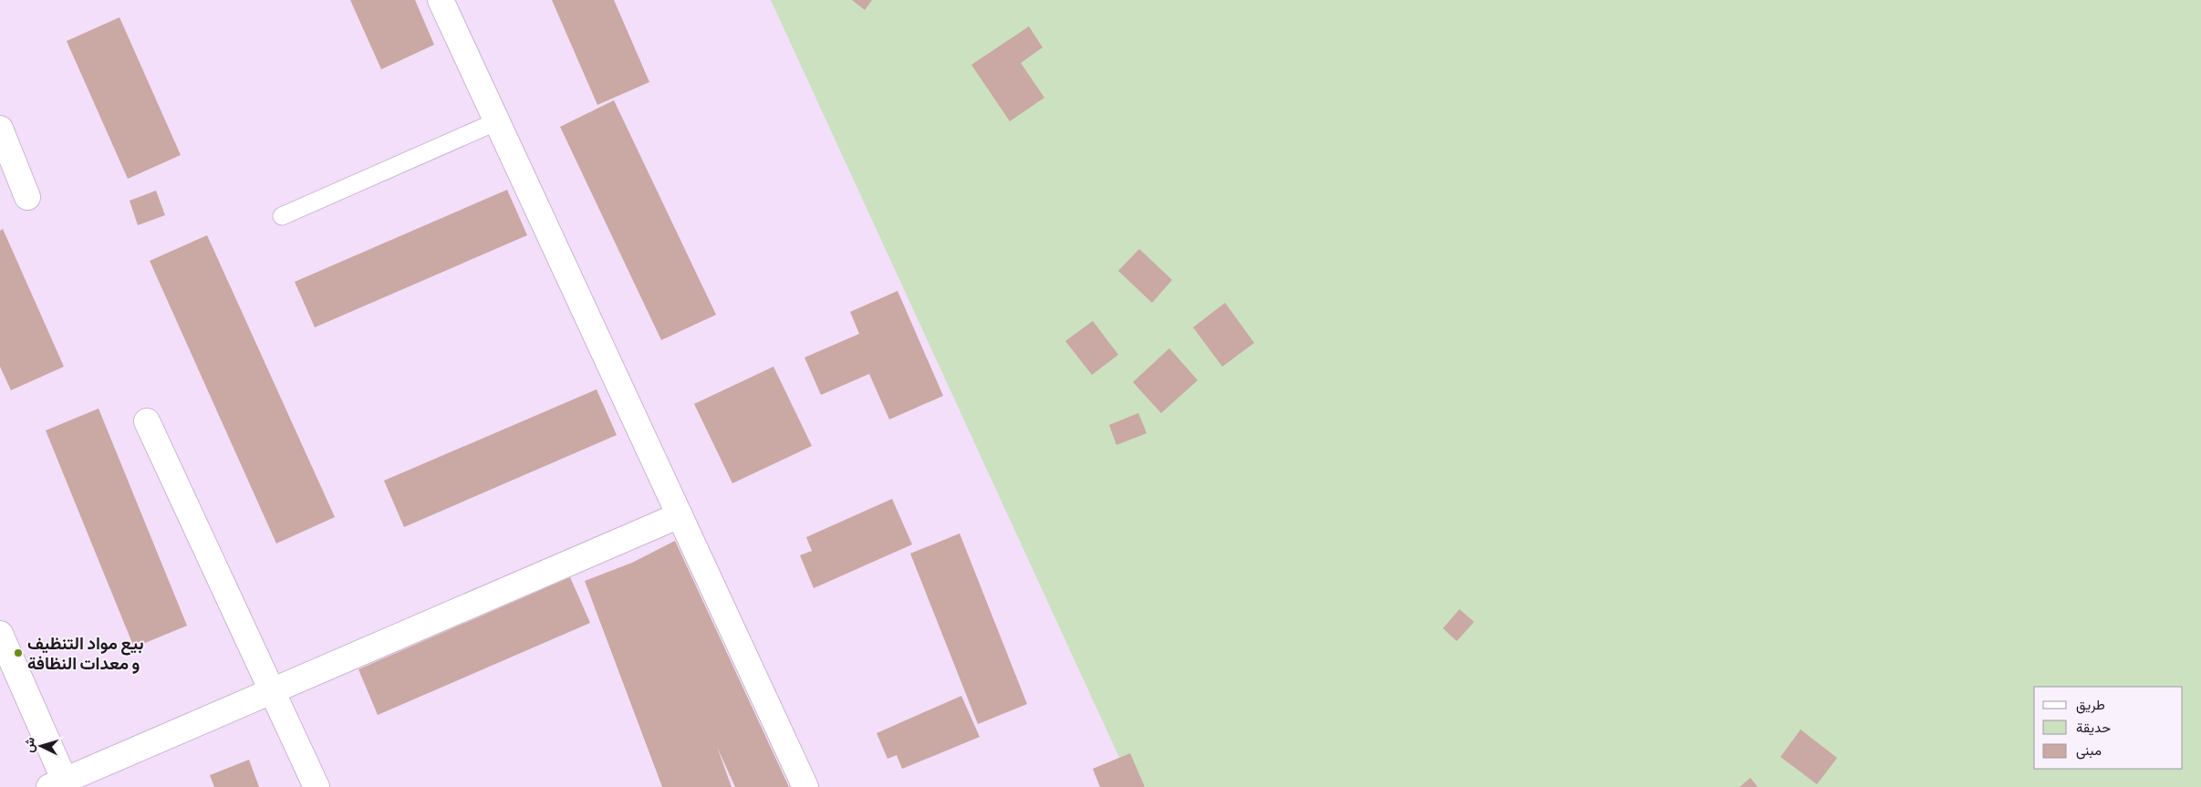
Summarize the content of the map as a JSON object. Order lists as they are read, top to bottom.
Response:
{
  "places": ["بيع مواد التنظيف و معدات النظافة"],
  "legend": ["طريق", "حديقة", "مبنى"],
  "north": "left"
}
